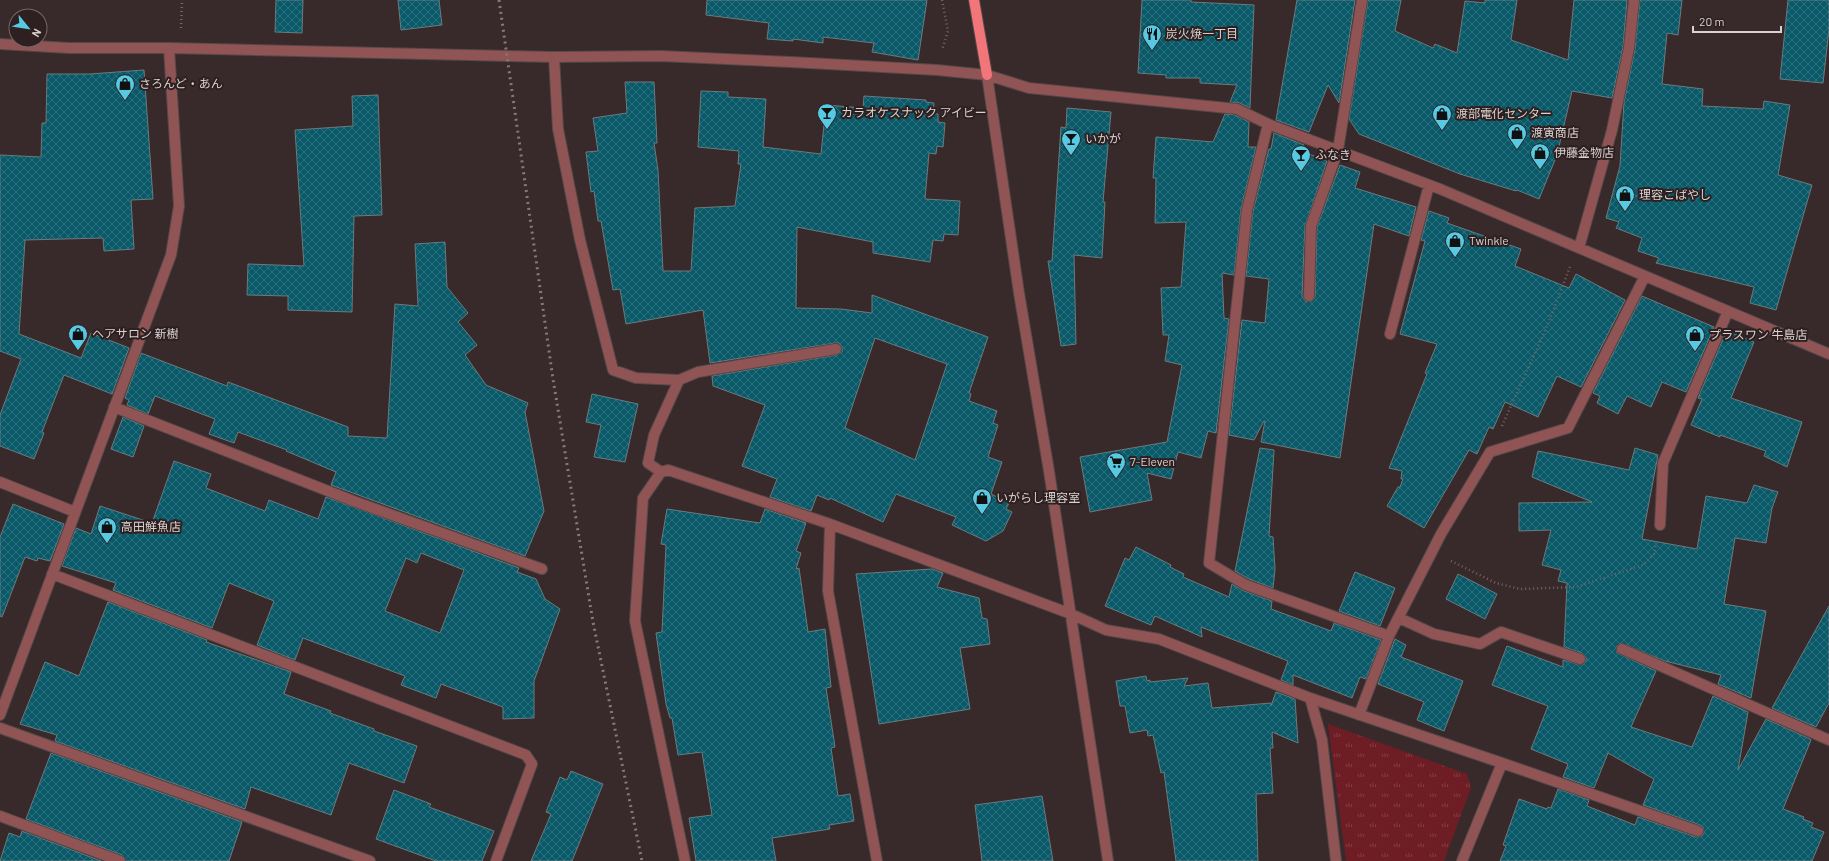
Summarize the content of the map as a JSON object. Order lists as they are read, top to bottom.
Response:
{
  "places": {
    "restaurant": ["炭火焼一丁目"],
    "shop": [
      "さろんど・あん",
      "渡部電化センター",
      "渡寅商店",
      "伊藤金物店",
      "理容こばやし",
      "Twinkle",
      "ヘアサロン 新樹",
      "プラスワン 牛島店",
      "いがらし理容室",
      "高田鮮魚店"
    ],
    "bar": ["カラオケスナック アイビー", "いかが", "ふなき"],
    "supermarket": ["7-Eleven"]
  },
  "scale_bar": "20 m",
  "north": "bottom right"
}
